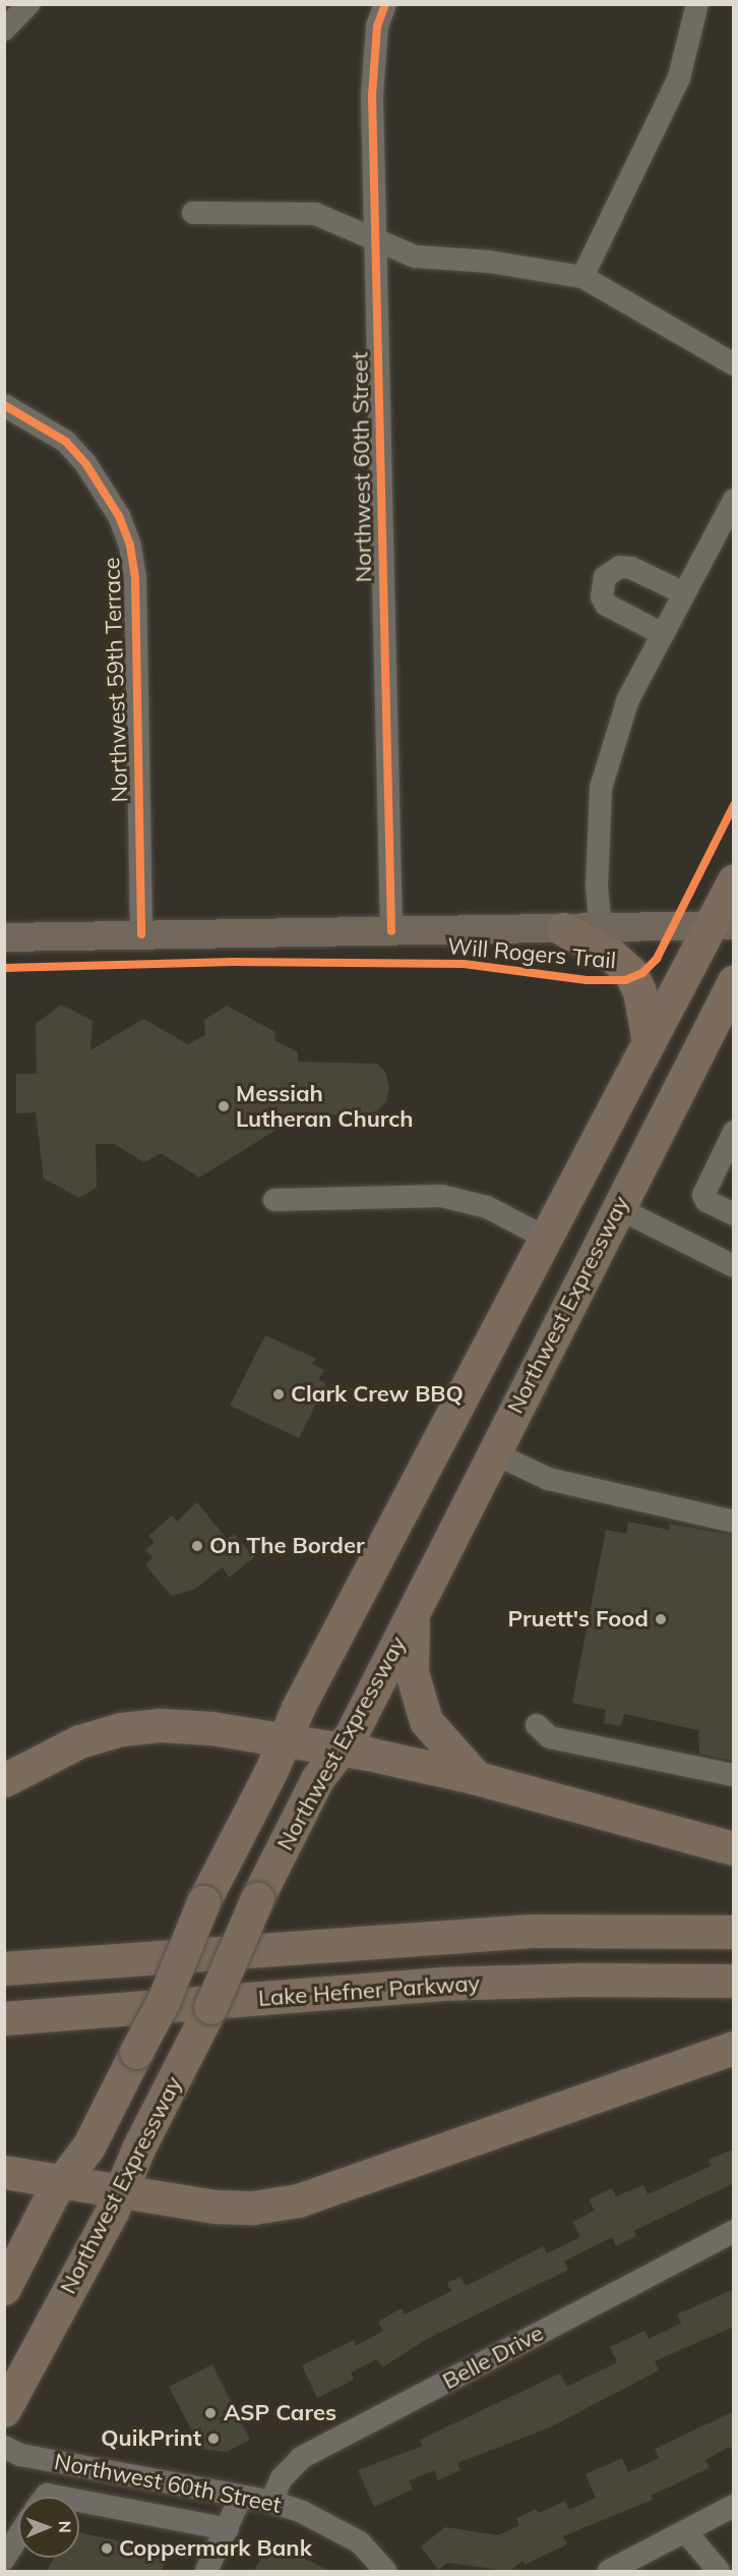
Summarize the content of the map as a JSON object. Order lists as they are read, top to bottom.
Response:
{
  "streets": {
    "highway": ["Northwest Expressway", "Lake Hefner Parkway"],
    "street": ["Northwest 60th Street", "Northwest 59th Terrace", "Belle Drive"],
    "cycle path": ["Will Rogers Trail"]
  },
  "crossings": [
    ["Northwest 60th Street", "Belle Drive"]
  ],
  "places": [
    "Messiah Lutheran Church",
    "Clark Crew BBQ",
    "On The Border",
    "Pruett's Food",
    "ASP Cares",
    "QuikPrint",
    "Coppermark Bank"
  ],
  "north": "right"
}
